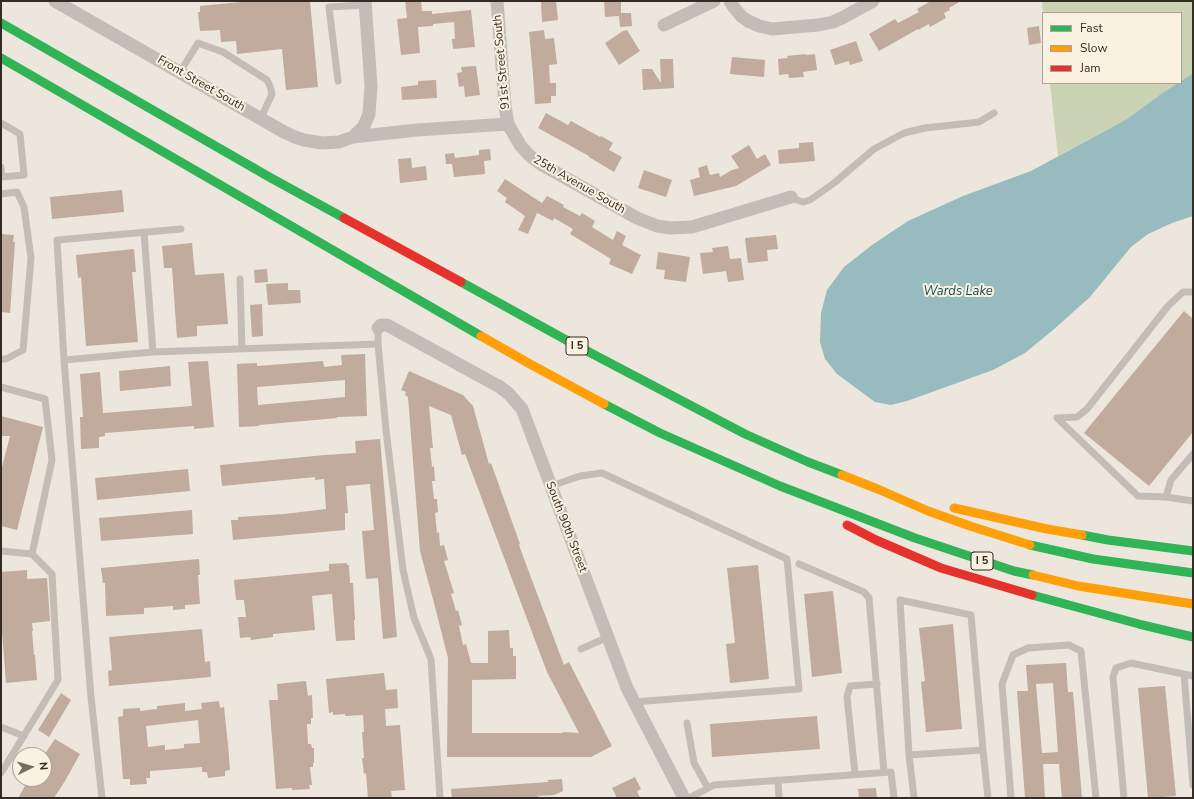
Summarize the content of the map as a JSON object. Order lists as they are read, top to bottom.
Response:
{
  "streets": {
    "highway": ["I 5"],
    "street": [
      "91st Street South",
      "Front Street South",
      "25th Avenue South",
      "South 90th Street"
    ]
  },
  "crossings": [
    ["91st Street South", "25th Avenue South"]
  ],
  "water": ["Wards Lake"],
  "legend": ["Fast", "Slow", "Jam"],
  "north": "right"
}
